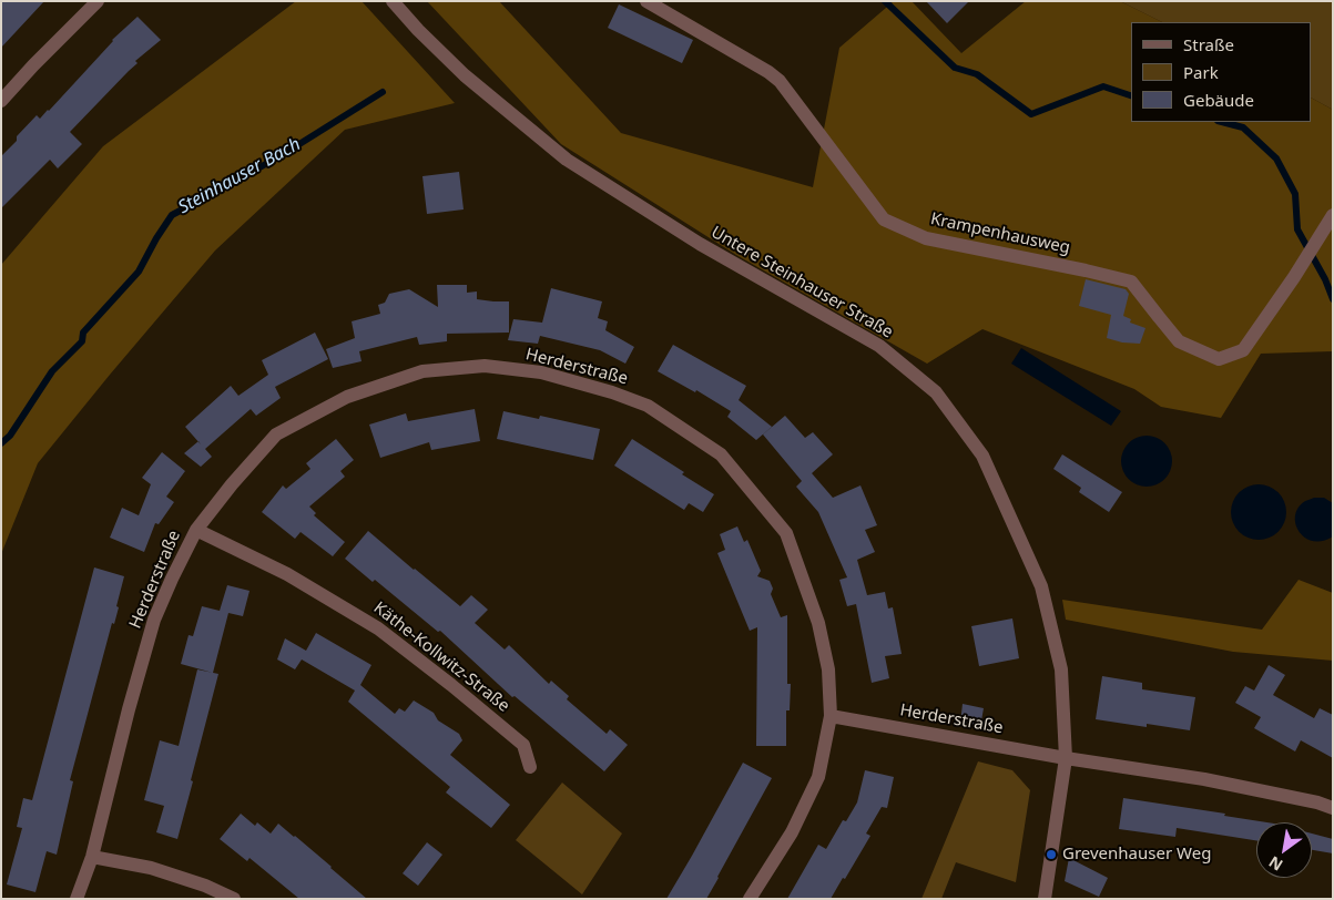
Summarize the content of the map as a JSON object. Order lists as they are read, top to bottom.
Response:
{
  "streets": {
    "street": [
      "Krampenhausweg",
      "Untere Steinhauser Straße",
      "Herderstraße",
      "Käthe-Kollwitz-Straße"
    ]
  },
  "crossings": [
    ["Untere Steinhauser Straße", "Herderstraße"],
    ["Herderstraße", "Käthe-Kollwitz-Straße"]
  ],
  "water": ["Steinhauser Bach"],
  "places": ["Grevenhauser Weg"],
  "legend": ["Straße", "Park", "Gebäude"],
  "north": "bottom left"
}
